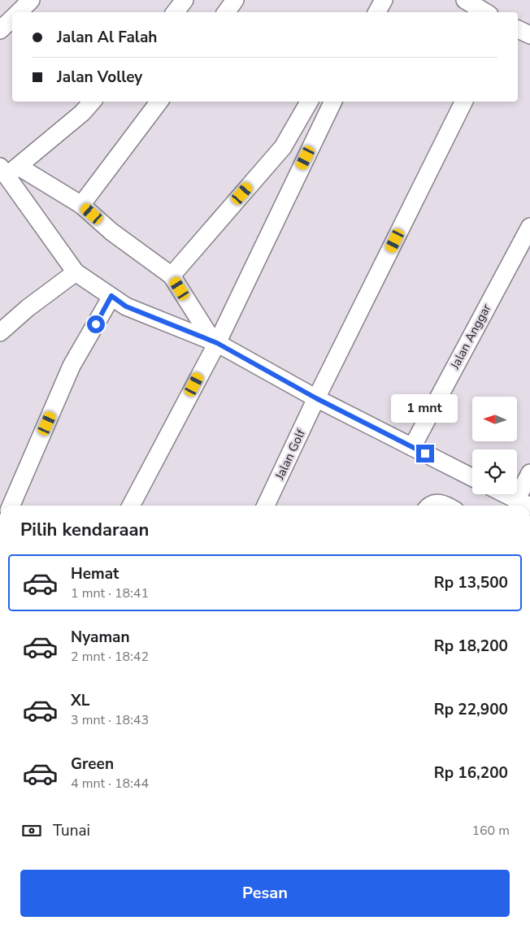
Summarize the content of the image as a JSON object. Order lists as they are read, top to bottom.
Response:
{
  "streets": {
    "street": ["Jalan Anggar", "Jalan Golf"]
  },
  "north": "left",
  "page": {
    "banner": ["Jalan Al Falah", "Jalan Volley"],
    "bubble": "1 mnt",
    "heading": "Pilih kendaraan",
    "list": [
      {
        "name": "Hemat",
        "note": "1 mnt · 18:41",
        "value": "Rp 13,500"
      },
      {
        "name": "Nyaman",
        "note": "2 mnt · 18:42",
        "value": "Rp 18,200"
      },
      {
        "name": "XL",
        "note": "3 mnt · 18:43",
        "value": "Rp 22,900"
      },
      {
        "name": "Green",
        "note": "4 mnt · 18:44",
        "value": "Rp 16,200"
      }
    ],
    "pay": ["Tunai", "160 m"],
    "buttons": "Pesan"
  }
}
